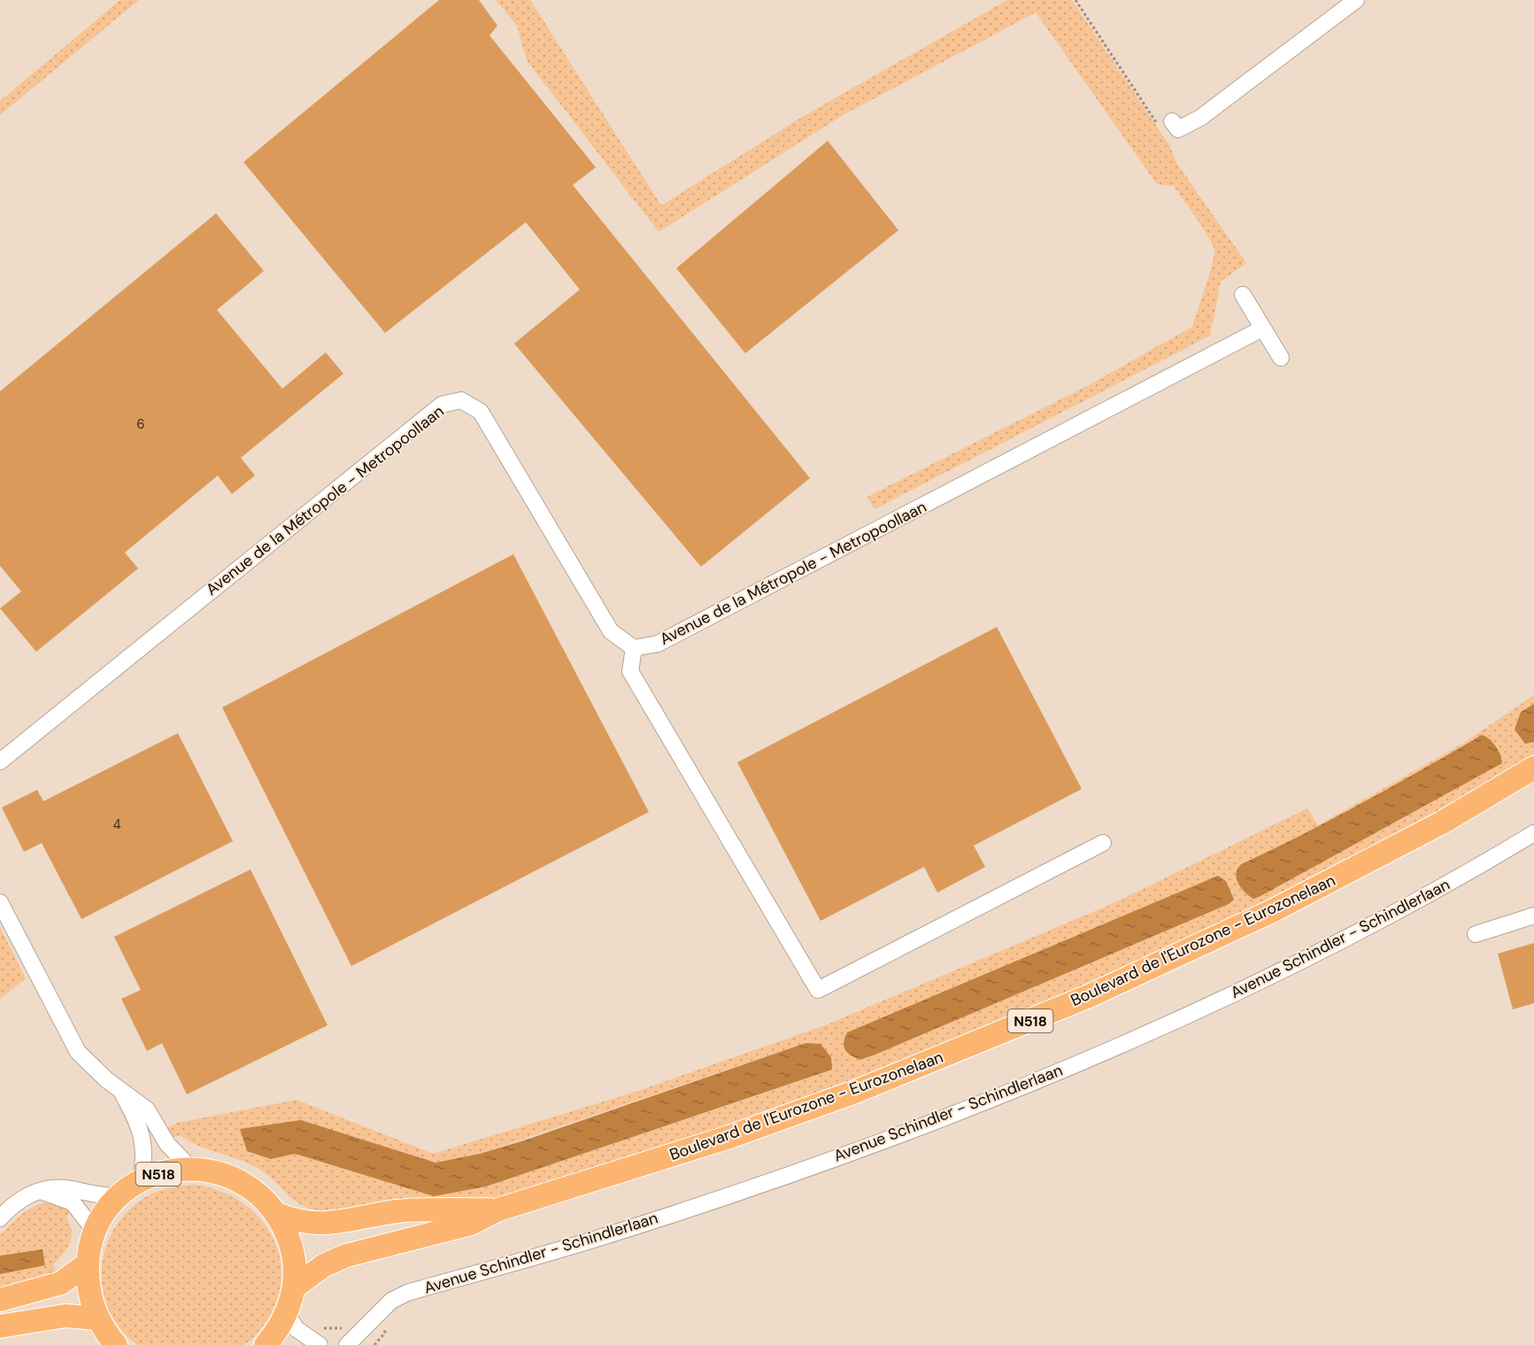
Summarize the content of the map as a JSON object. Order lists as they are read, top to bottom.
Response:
{
  "streets": {
    "highway": ["Boulevard de l'Eurozone - Eurozonelaan", "N518"],
    "street": ["Avenue de la Métropole - Metropoollaan", "Avenue Schindler - Schindlerlaan"]
  },
  "crossings": [
    ["Boulevard de l'Eurozone - Eurozonelaan", "N518"]
  ],
  "house_numbers": ["6", "4"]
}
